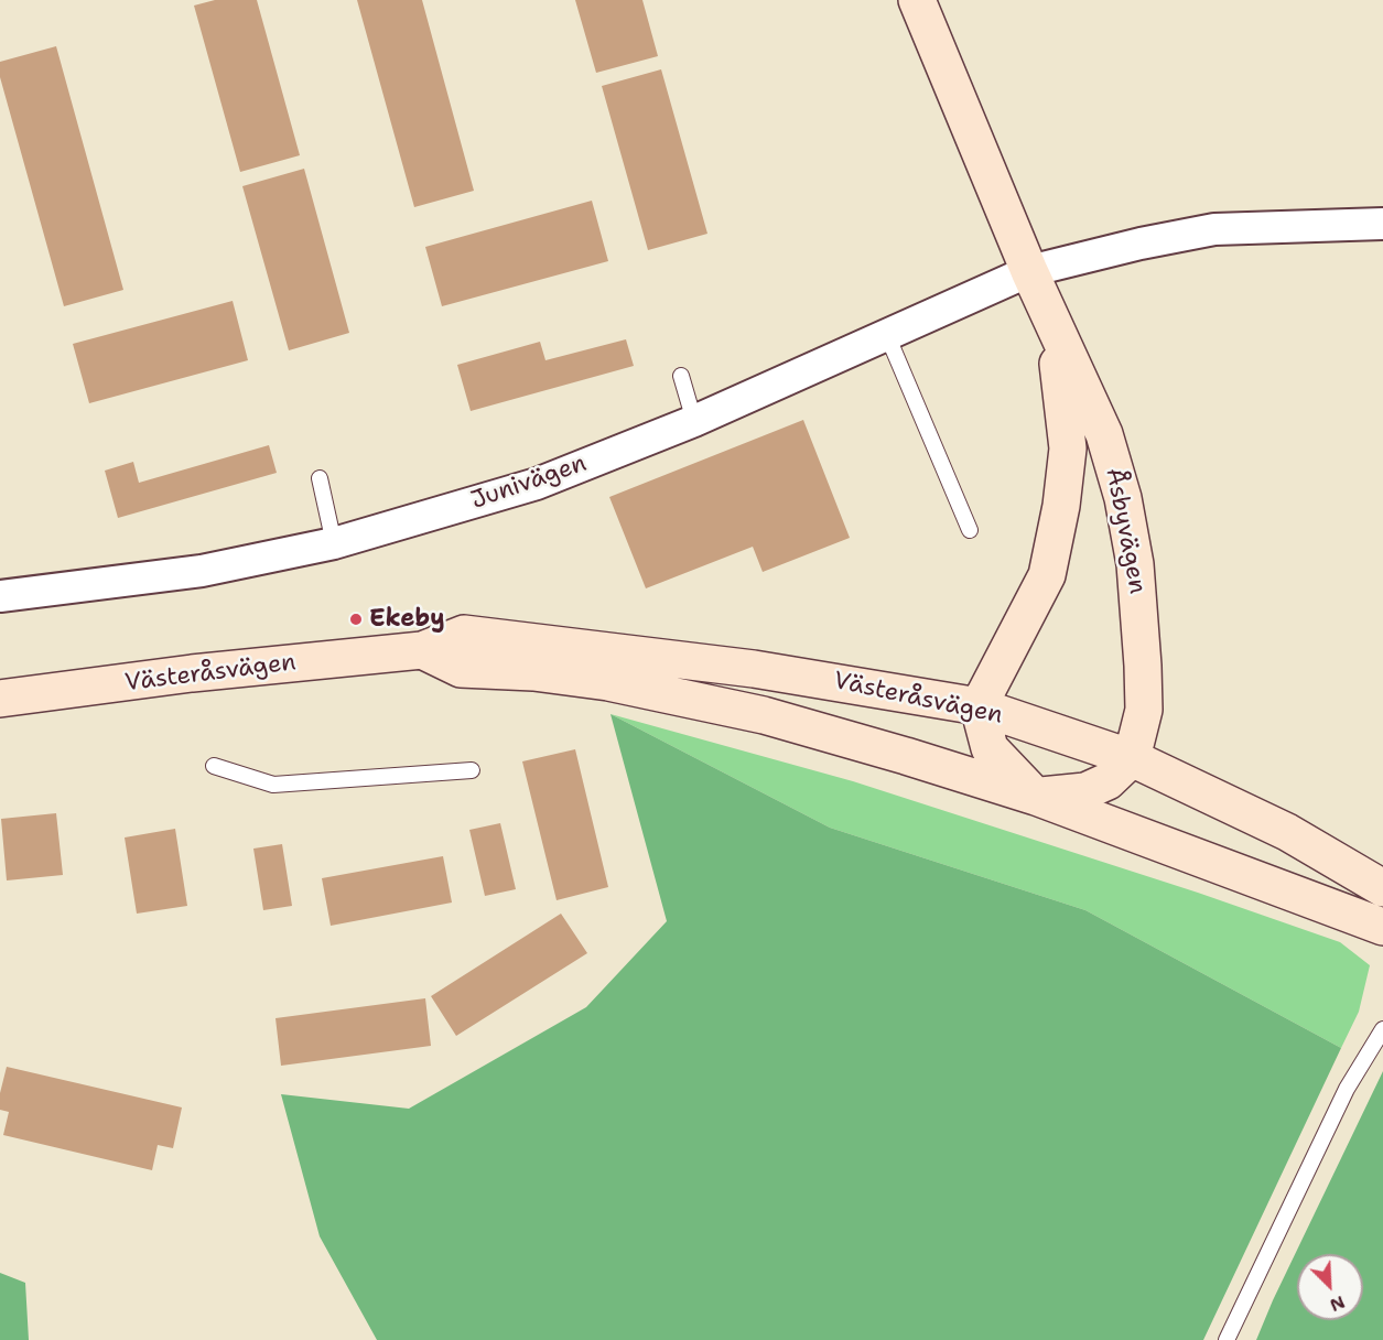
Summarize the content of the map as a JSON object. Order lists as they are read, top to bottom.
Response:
{
  "streets": {
    "street": ["Junivägen", "Åsbyvägen", "Västeråsvägen"]
  },
  "crossings": [
    ["Junivägen", "Åsbyvägen"],
    ["Åsbyvägen", "Västeråsvägen"]
  ],
  "places": ["Ekeby"],
  "north": "bottom right"
}
